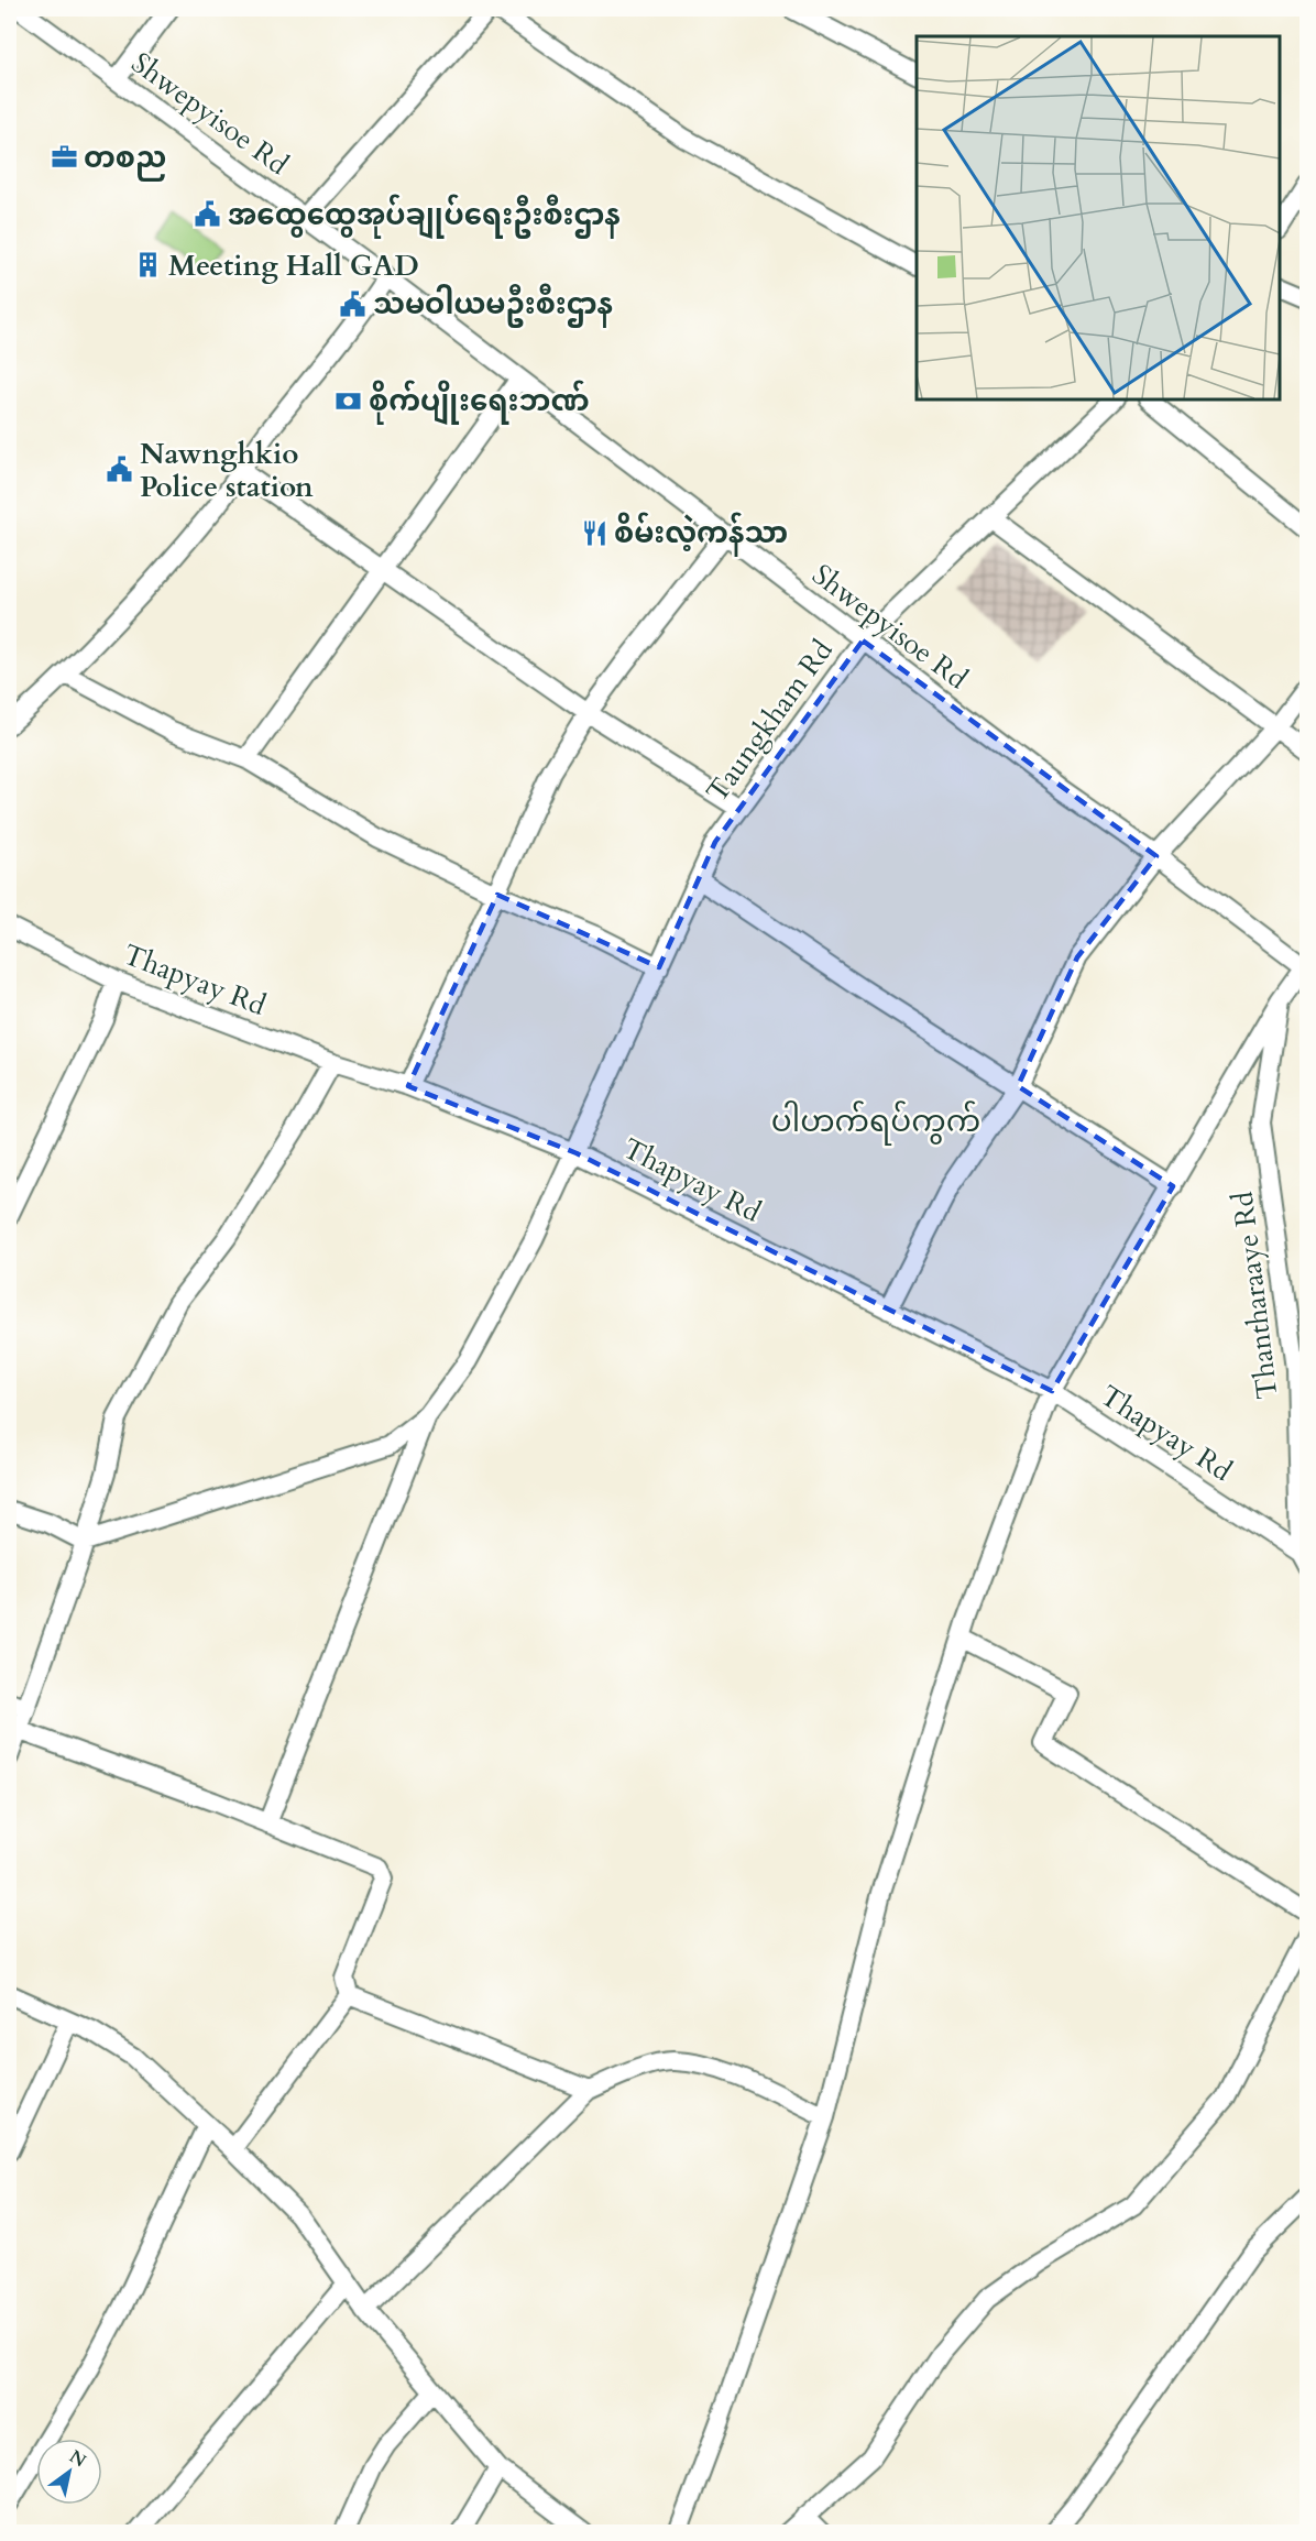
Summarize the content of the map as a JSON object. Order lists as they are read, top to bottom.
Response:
{
  "streets": {
    "street": [
      "Shwepyisoe Rd",
      "Taungkham Rd",
      "Thapyay Rd",
      "Thantharaaye Rd"
    ]
  },
  "crossings": [
    ["Shwepyisoe Rd", "Taungkham Rd"],
    ["Shwepyisoe Rd", "Thantharaaye Rd"],
    ["Taungkham Rd", "Thapyay Rd"],
    ["Thapyay Rd", "Thantharaaye Rd"]
  ],
  "districts": ["ပါဟက်ရပ်ကွက်"],
  "places": {
    "office": ["တစည"],
    "public building": ["အထွေထွေအုပ်ချုပ်ရေးဦးစီးဌာန", "သမဝါယမဦးစီးဌာန", "Nawnghkio Police station"],
    "building": ["Meeting Hall GAD"],
    "bank": ["စိုက်ပျိုးရေးဘဏ်"],
    "restaurant": ["စိမ်းလဲ့ကန်သာ"]
  },
  "north": "top right"
}
